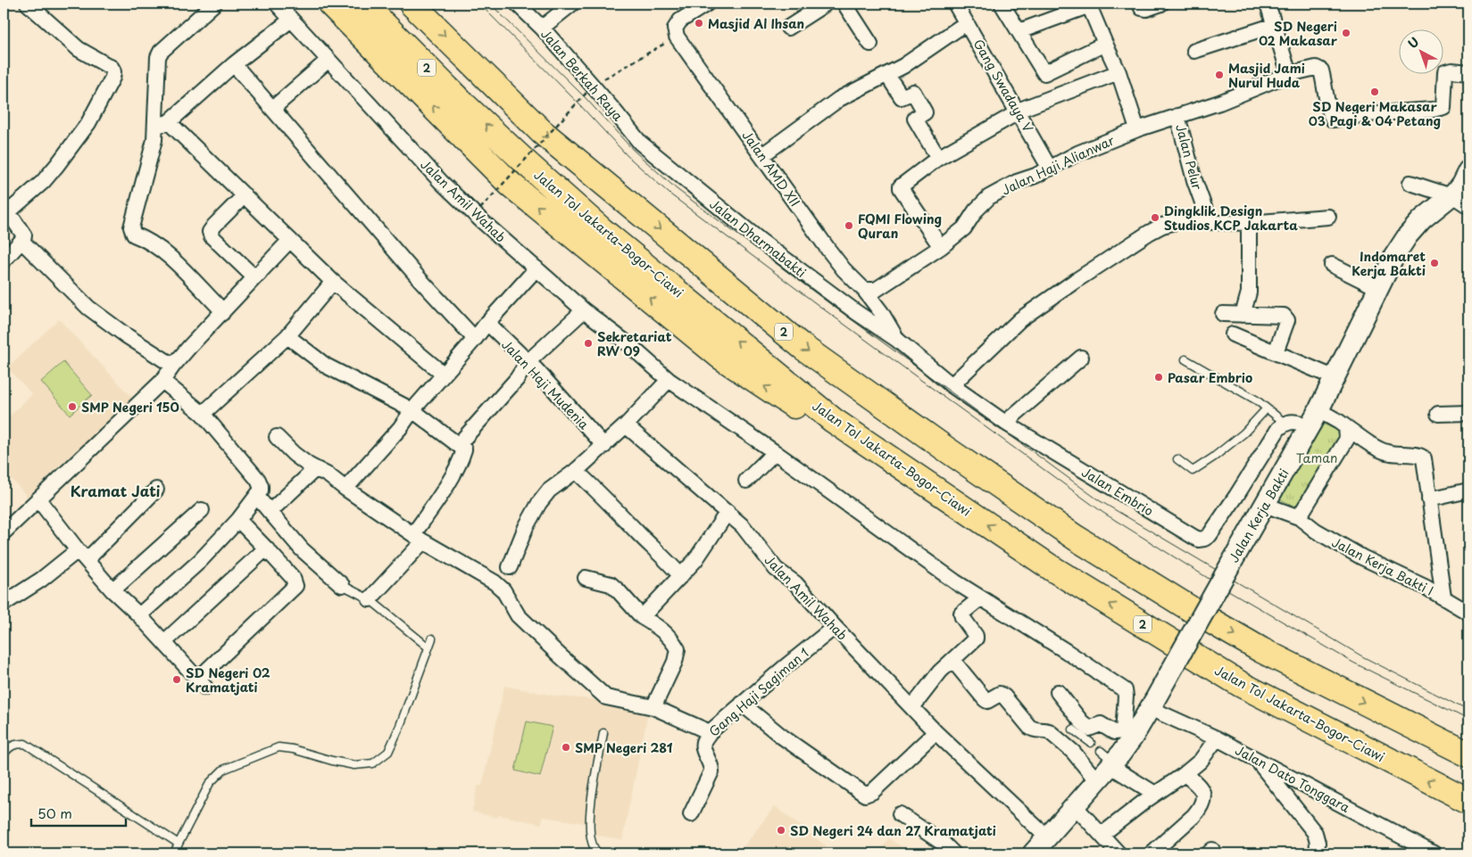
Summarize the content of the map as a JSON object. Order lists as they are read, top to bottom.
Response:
{
  "streets": {
    "highway": ["2", "Jalan Tol Jakarta–Bogor–Ciawi"],
    "street": [
      "Jalan Berkah Raya",
      "Gang Swadaya V",
      "Jalan Pelur",
      "Jalan Haji Alianwar",
      "Jalan AMD XII",
      "Jalan Amil Wahab",
      "Jalan Dharmabakti",
      "Jalan Haji Mudenia",
      "Jalan Embrio",
      "Jalan Kerja Bakti",
      "Jalan Kerja Bakti I",
      "Gang Haji Sagiman 1",
      "Jalan Dato Tonggara"
    ]
  },
  "crossings": [
    ["Jalan Berkah Raya", "Jalan Dharmabakti"],
    ["Gang Swadaya V", "Jalan Haji Alianwar"],
    ["Jalan Pelur", "Jalan Haji Alianwar"],
    ["Jalan Haji Alianwar", "Jalan AMD XII"],
    ["Jalan AMD XII", "Jalan Dharmabakti"],
    ["Jalan AMD XII", "Jalan Embrio"],
    ["Jalan Amil Wahab", "Jalan Kerja Bakti"],
    ["Jalan Amil Wahab", "Gang Haji Sagiman 1"],
    ["Jalan Dharmabakti", "Jalan Embrio"],
    ["Jalan Kerja Bakti", "Jalan Kerja Bakti I"],
    ["Jalan Kerja Bakti", "Jalan Dato Tonggara"]
  ],
  "districts": ["Kramat Jati"],
  "parks": ["Taman"],
  "places": [
    "Masjid Al Ihsan",
    "SD Negeri 02 Makasar",
    "Masjid Jami Nurul Huda",
    "SD Negeri Makasar 03 Pagi & 04 Petang",
    "Dingklik Design Studios KCP Jakarta",
    "FQMI Flowing Quran",
    "Indomaret Kerja Bakti",
    "Sekretariat RW 09",
    "Pasar Embrio",
    "SMP Negeri 150",
    "SD Negeri 02 Kramatjati",
    "SMP Negeri 281",
    "SD Negeri 24 dan 27 Kramatjati"
  ],
  "scale_bar": "50 m",
  "north": "top left"
}
